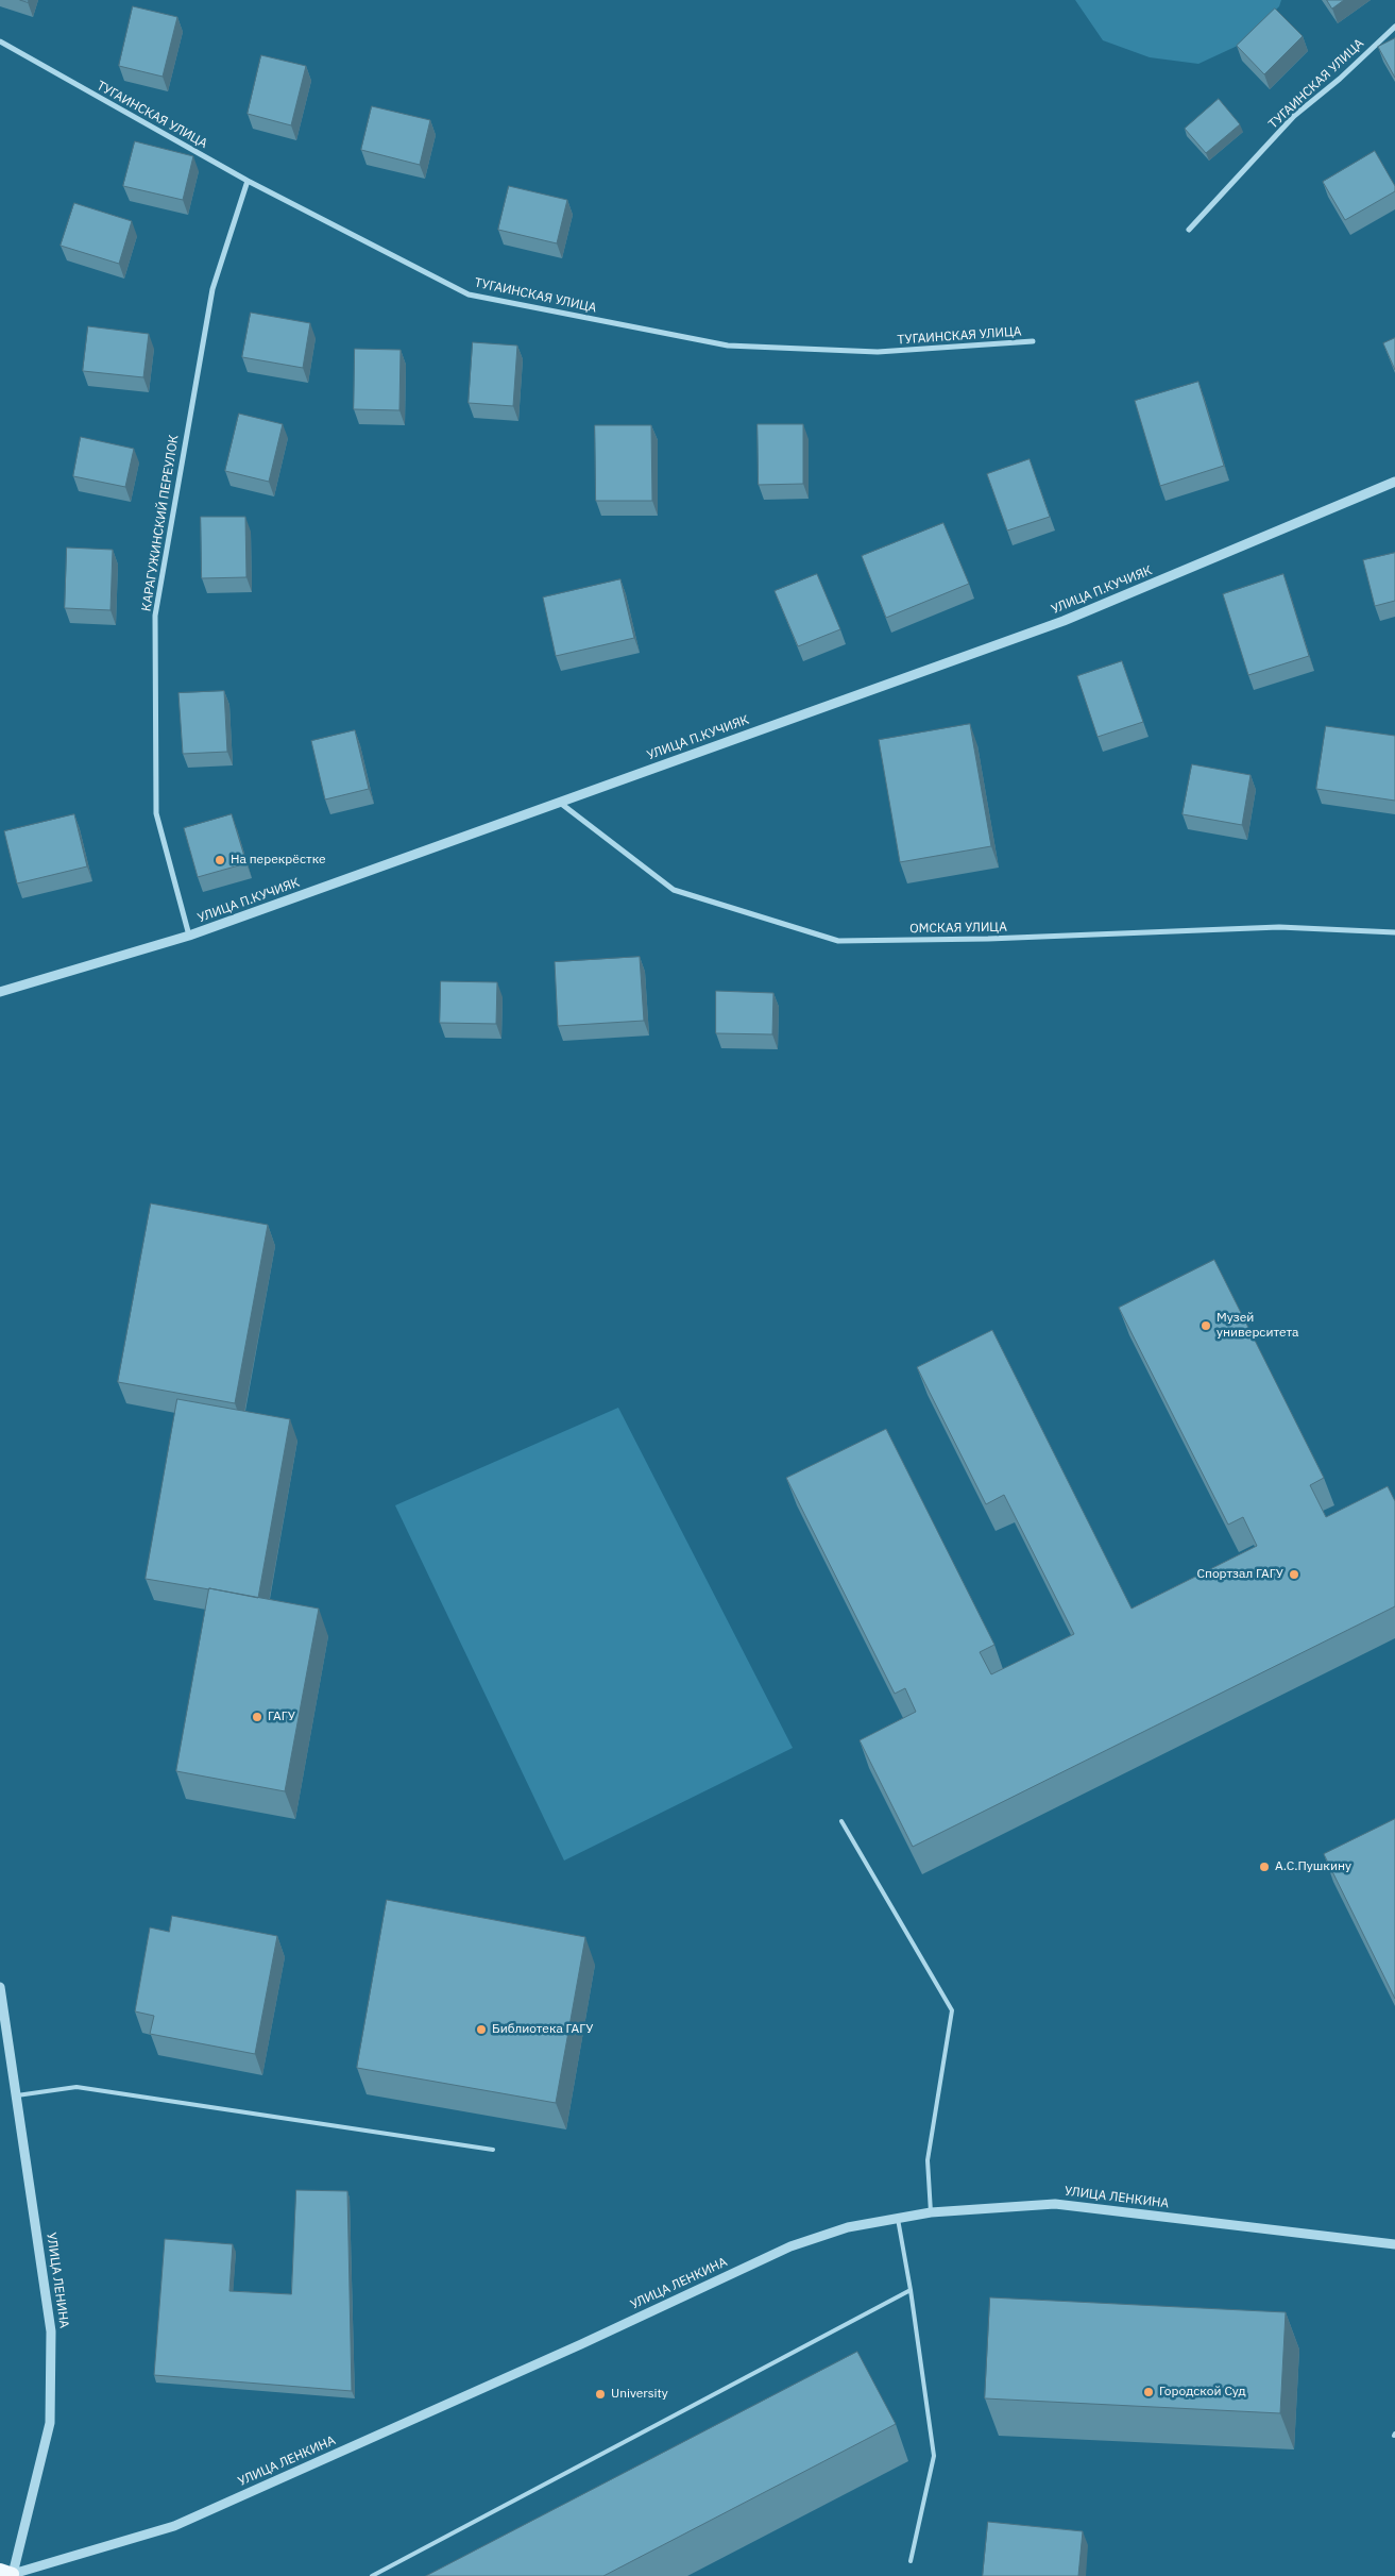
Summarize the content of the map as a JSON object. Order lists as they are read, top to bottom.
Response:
{
  "streets": {
    "street": [
      "ТУГАИНСКАЯ УЛИЦА",
      "КАРАГУЖИНСКИЙ ПЕРЕУЛОК",
      "УЛИЦА П.КУЧИЯК",
      "ОМСКАЯ УЛИЦА",
      "УЛИЦА ЛЕНКИНА",
      "УЛИЦА ЛЕНИНА"
    ]
  },
  "crossings": [
    ["ТУГАИНСКАЯ УЛИЦА", "КАРАГУЖИНСКИЙ ПЕРЕУЛОК"],
    ["КАРАГУЖИНСКИЙ ПЕРЕУЛОК", "УЛИЦА П.КУЧИЯК"],
    ["УЛИЦА П.КУЧИЯК", "ОМСКАЯ УЛИЦА"],
    ["УЛИЦА ЛЕНКИНА", "УЛИЦА ЛЕНИНА"]
  ],
  "places": [
    "На перекрёстке",
    "Музей университета",
    "Спортзал ГАГУ",
    "ГАГУ",
    "А.С.Пушкину",
    "Библиотека ГАГУ",
    "Городской Суд",
    "University"
  ]
}
